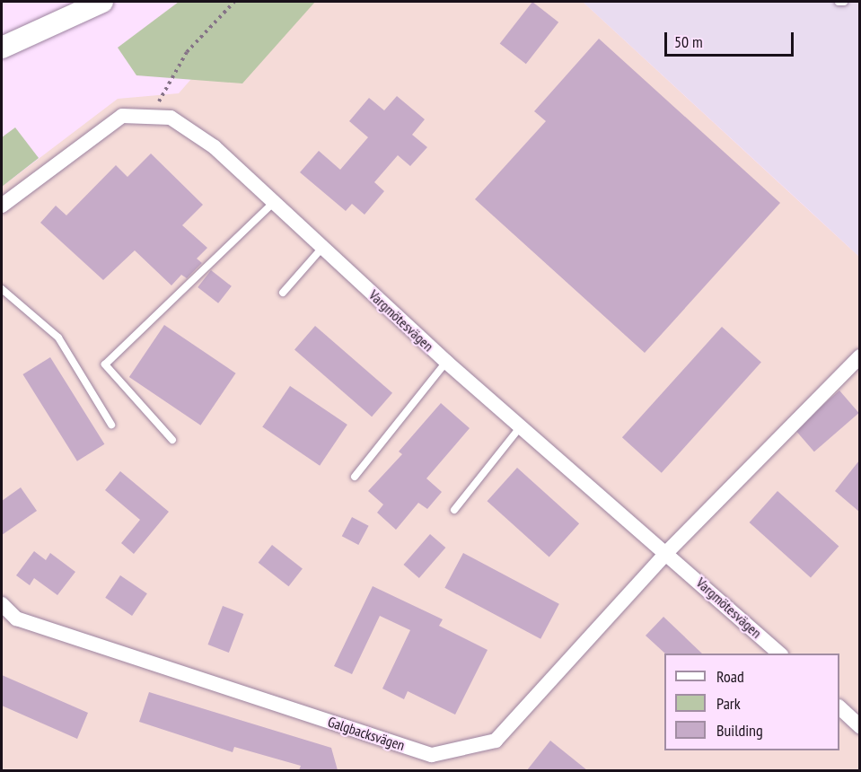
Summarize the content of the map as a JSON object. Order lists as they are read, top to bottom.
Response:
{
  "streets": {
    "street": ["Vargmötesvägen", "Galgbacksvägen"]
  },
  "crossings": [
    ["Vargmötesvägen", "Galgbacksvägen"]
  ],
  "legend": ["Road", "Park", "Building"],
  "scale_bar": "50 m"
}
